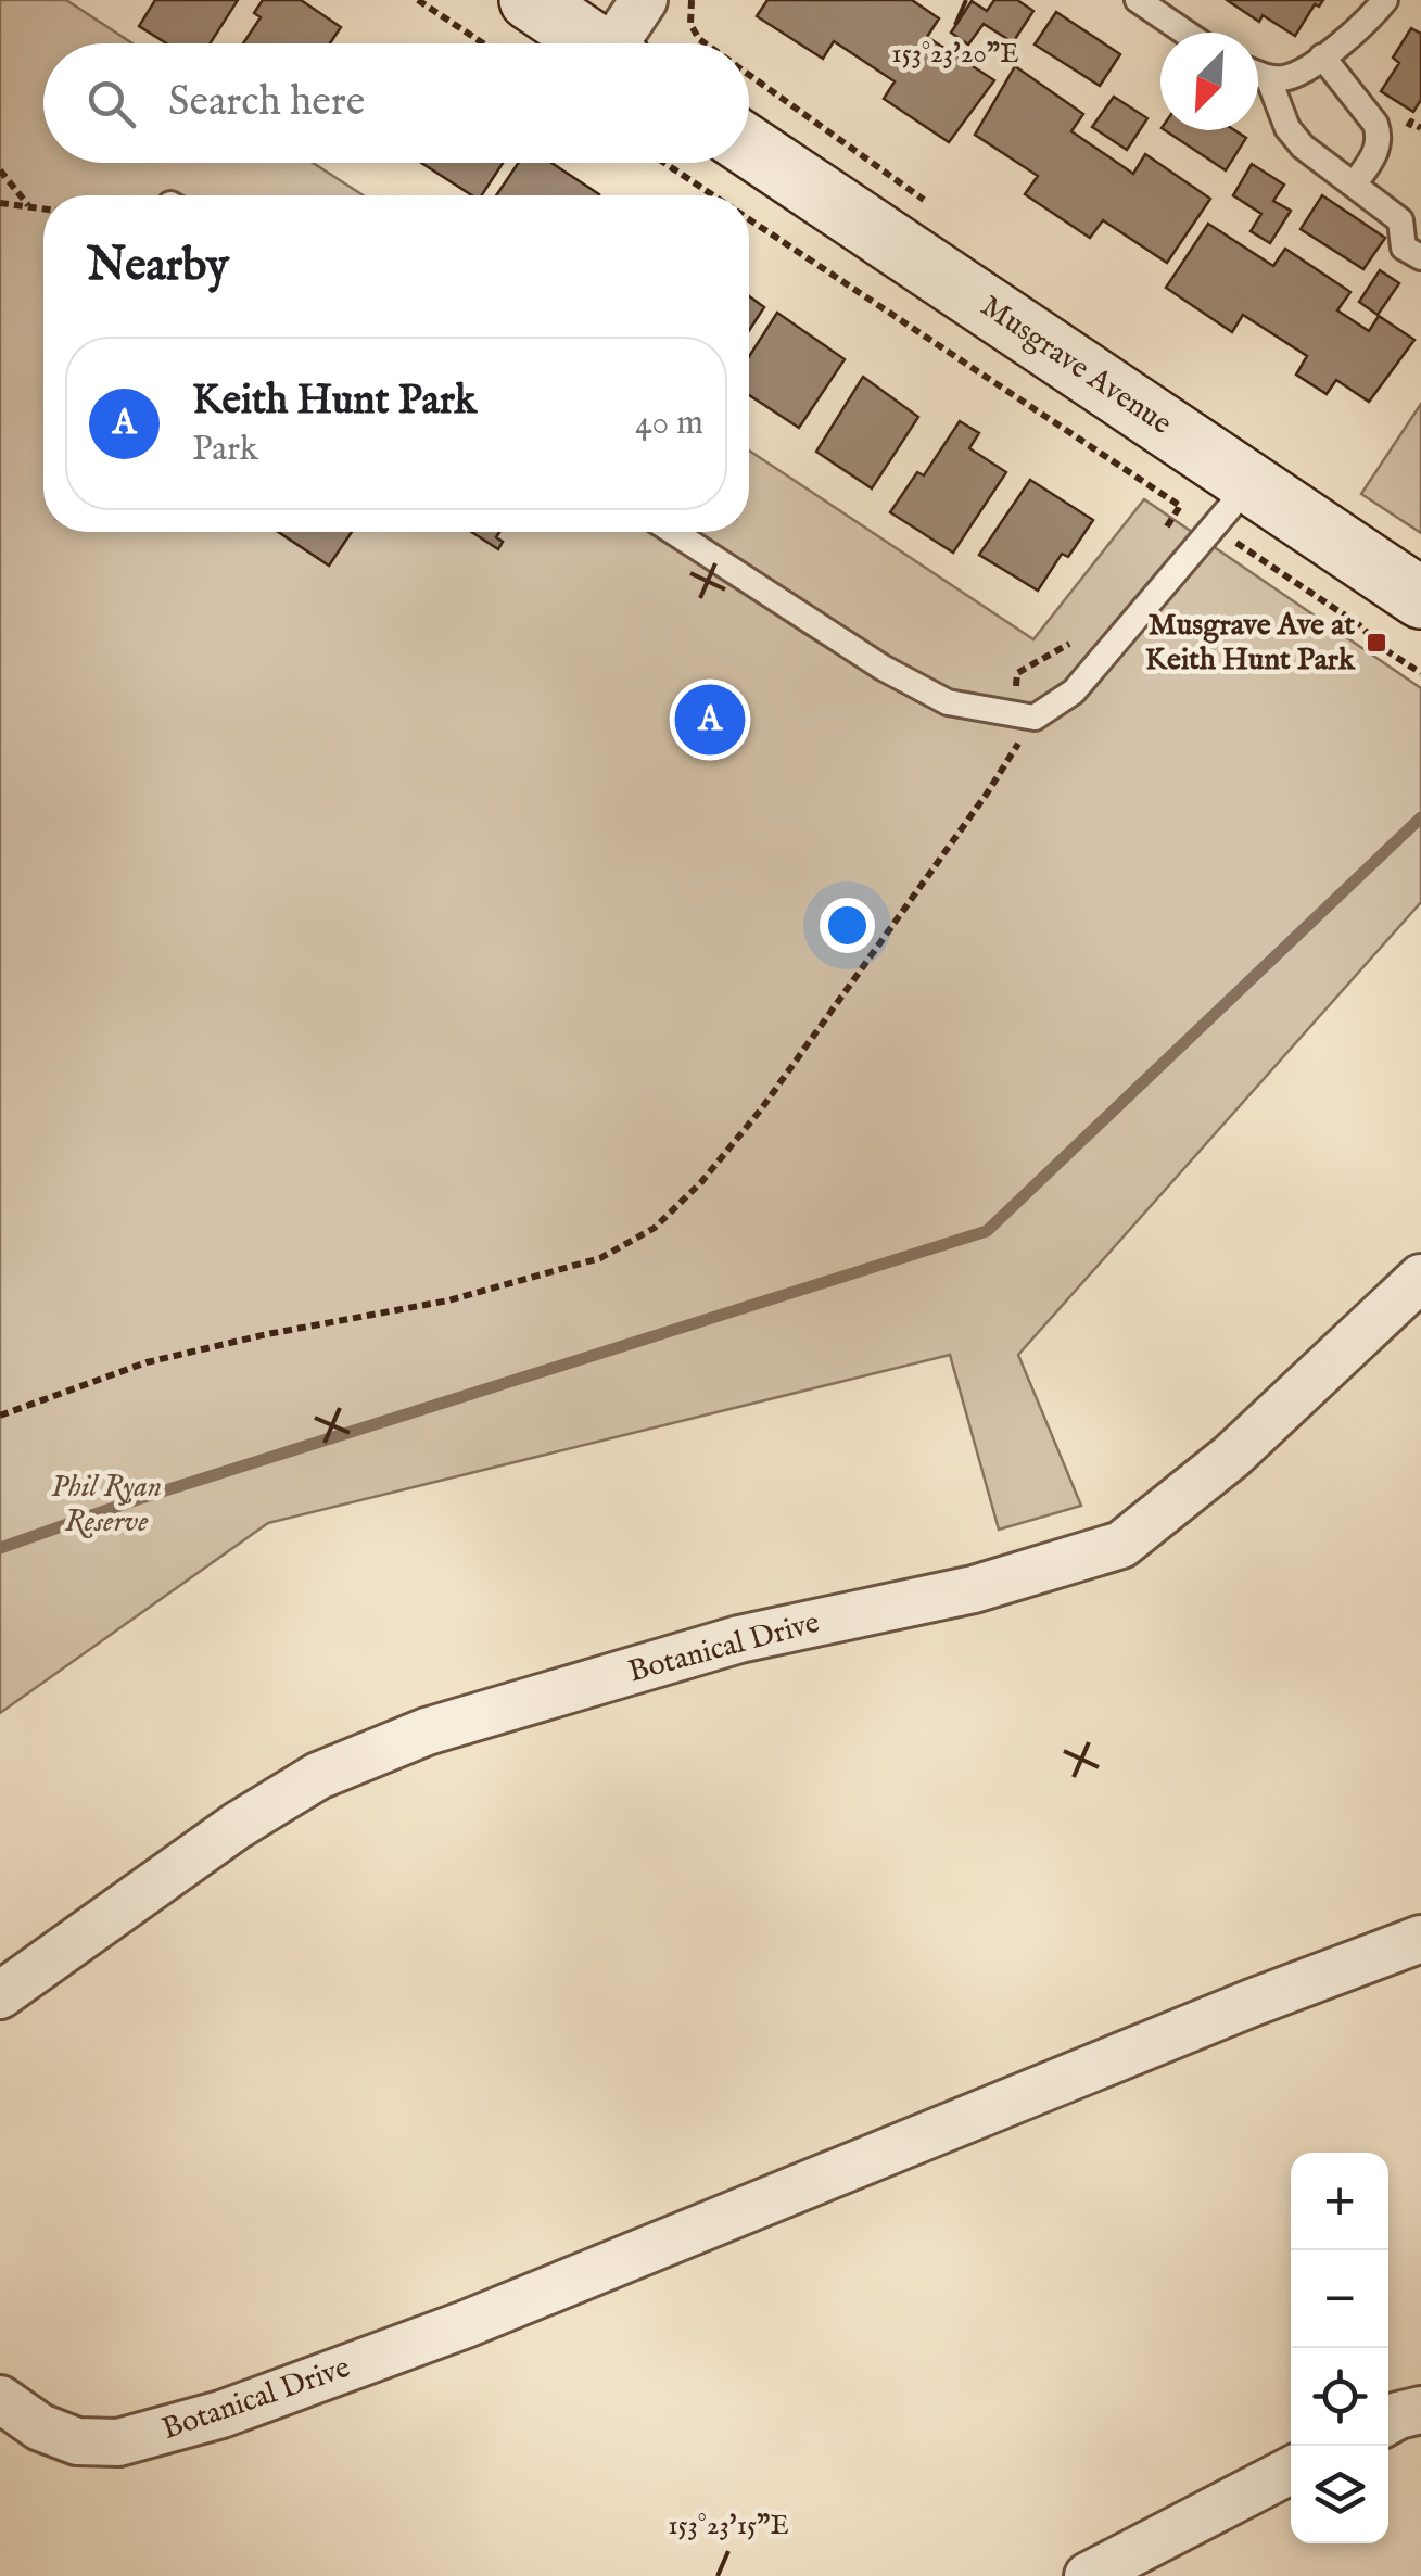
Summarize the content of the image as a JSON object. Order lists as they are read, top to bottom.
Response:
{
  "streets": {
    "main road": ["Musgrave Avenue"],
    "street": ["Botanical Drive"]
  },
  "parks": ["Phil Ryan Reserve"],
  "places": {
    "transit": ["Musgrave Ave at Keith Hunt Park"]
  },
  "north": "bottom left",
  "page": {
    "search": "Search here",
    "heading": "Nearby",
    "list": [
      {
        "mark": "A",
        "name": "Keith Hunt Park",
        "note": "Park",
        "value": "40 m"
      }
    ],
    "pins": "A",
    "map_buttons": ["+", "−"]
  },
  "coordinates": ["153°23'20\"E", "153°23'15\"E"]
}
